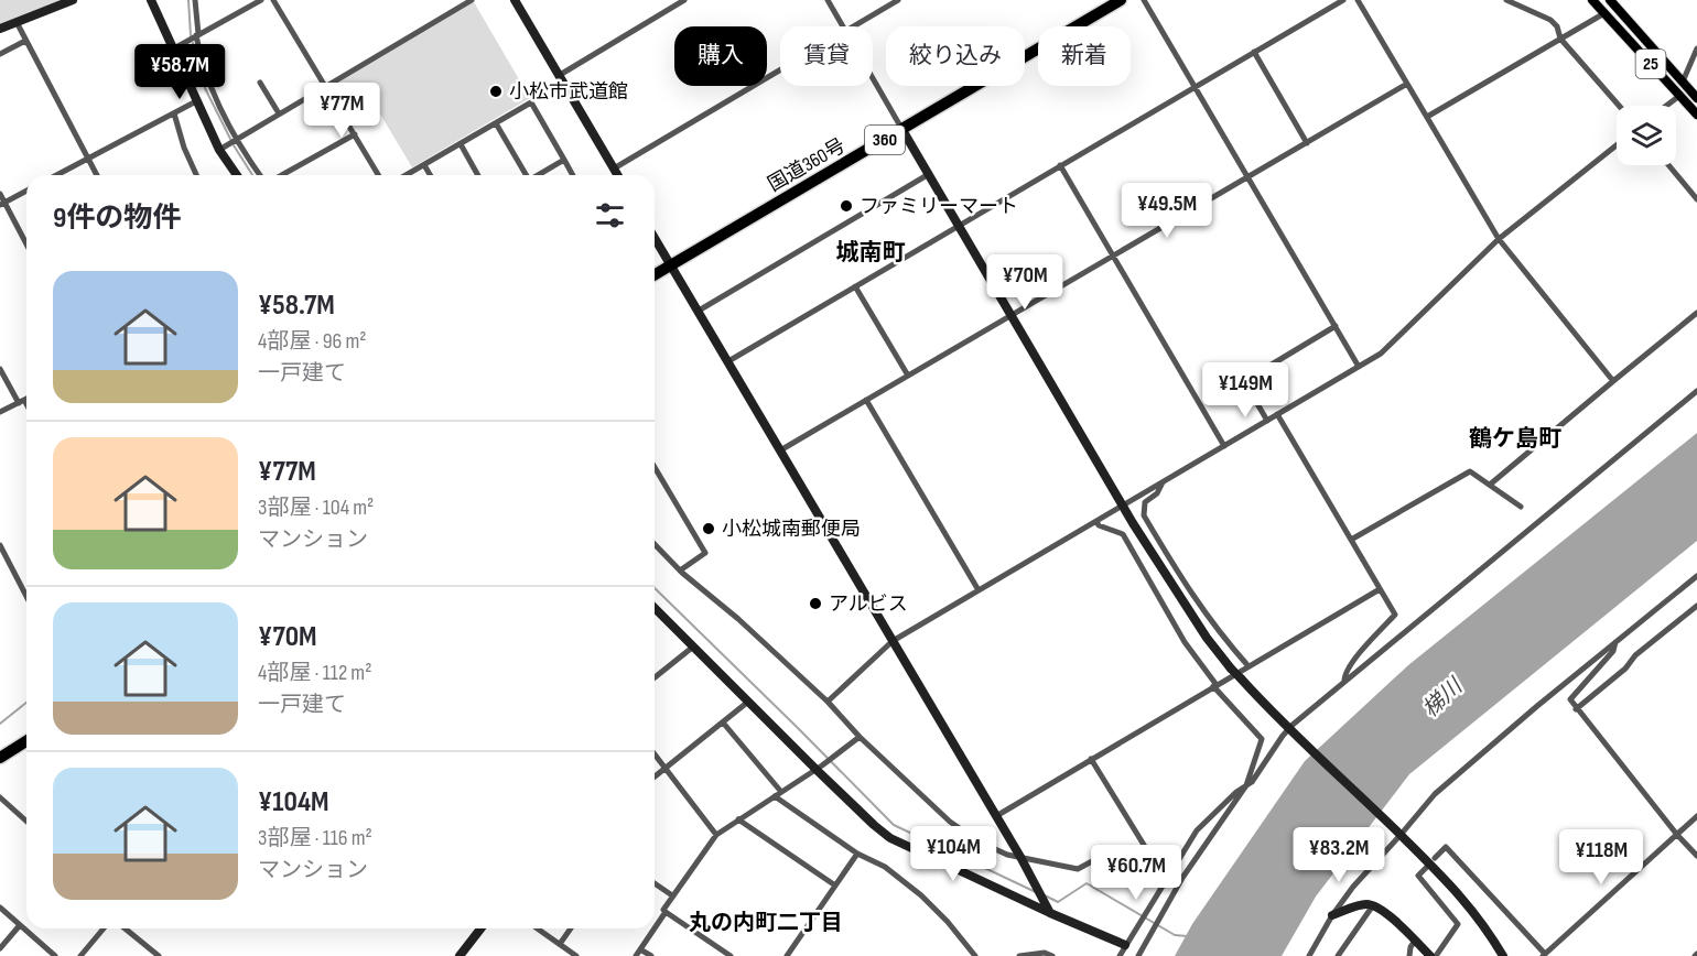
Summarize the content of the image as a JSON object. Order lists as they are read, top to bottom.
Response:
{
  "streets": {
    "highway": ["360", "国道360号"],
    "main road": ["25"]
  },
  "districts": ["城南町", "鶴ケ島町", "丸の内町二丁目"],
  "water": ["梯川"],
  "places": [
    "小松市武道館",
    "ファミリーマート",
    "小松城南郵便局",
    "アルビス"
  ],
  "page": {
    "chip": [
      "購入",
      "賃貸",
      "絞り込み",
      "新着"
    ],
    "price": [
      "¥58.7M",
      "¥77M",
      "¥49.5M",
      "¥70M",
      "¥149M",
      "¥104M",
      "¥83.2M",
      "¥118M",
      "¥60.7M"
    ],
    "heading": "9件の物件",
    "list": [
      {
        "name": "¥58.7M",
        "note": "4部屋 · 96 m² · 一戸建て"
      },
      {
        "name": "¥77M",
        "note": "3部屋 · 104 m² · マンション"
      },
      {
        "name": "¥70M",
        "note": "4部屋 · 112 m² · 一戸建て"
      },
      {
        "name": "¥104M",
        "note": "3部屋 · 116 m² · マンション"
      }
    ]
  }
}
